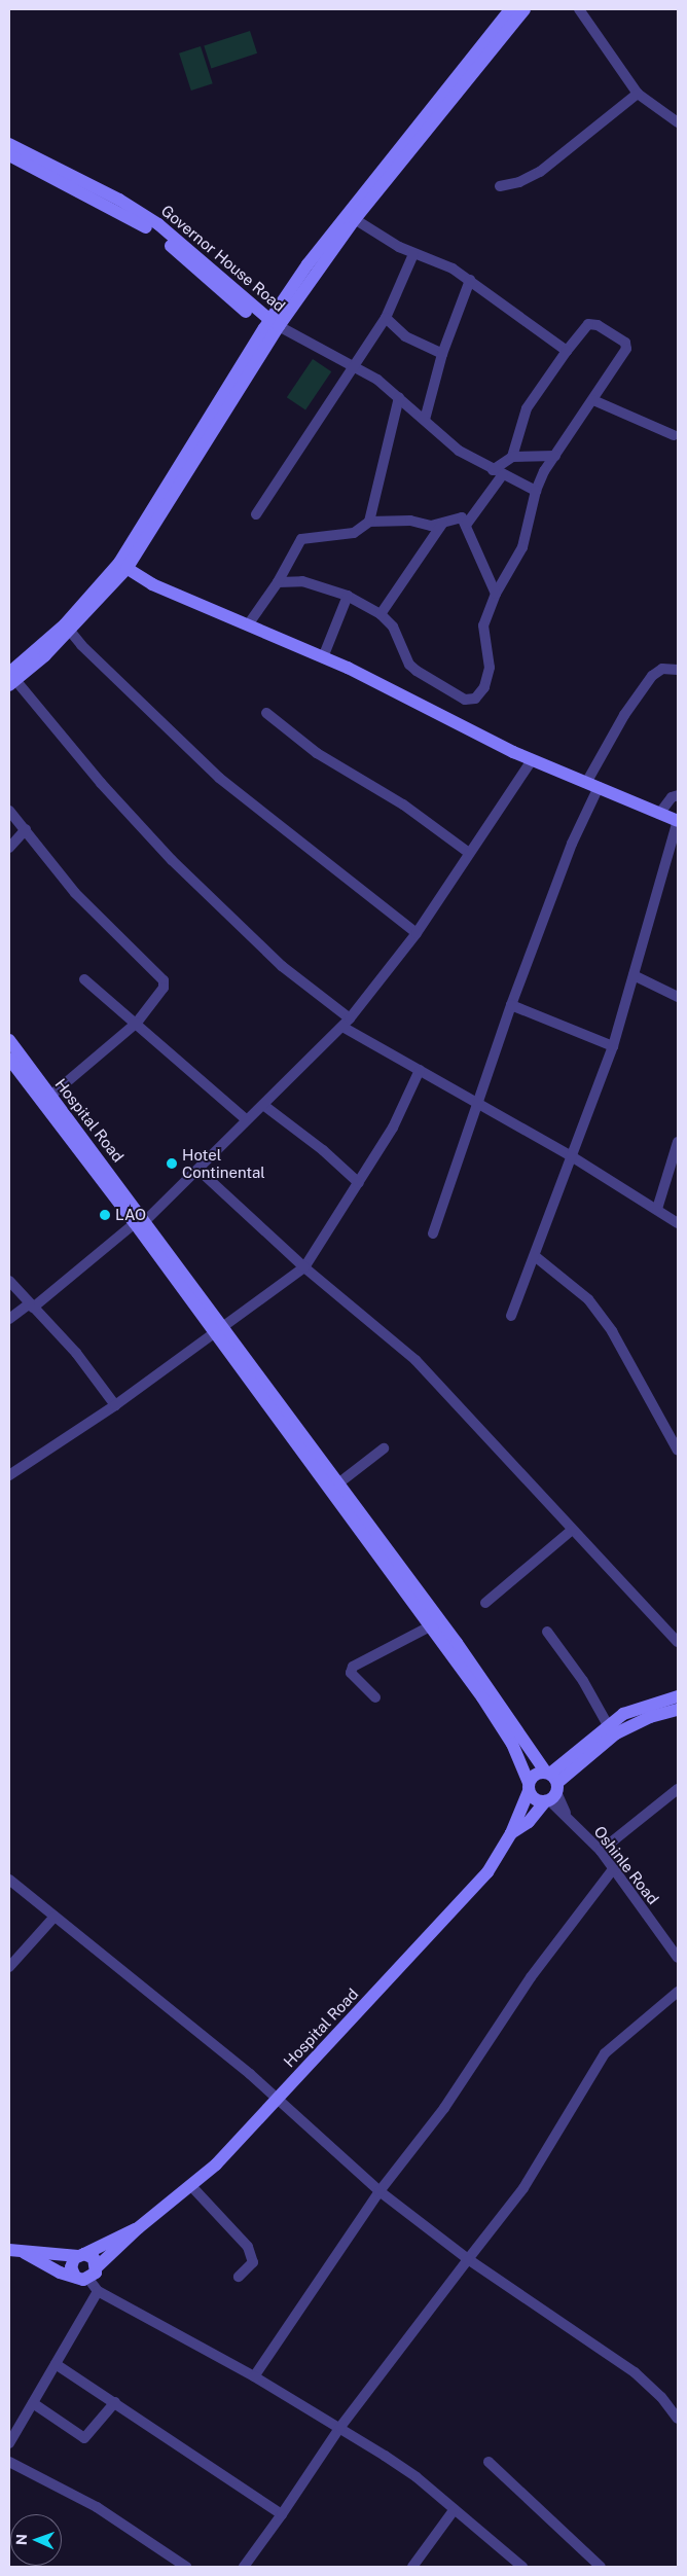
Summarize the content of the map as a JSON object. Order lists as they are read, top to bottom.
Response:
{
  "streets": {
    "street": ["Governor House Road", "Hospital Road", "Oshinle Road"]
  },
  "places": ["Hotel Continental", "LAO"],
  "north": "left"
}
